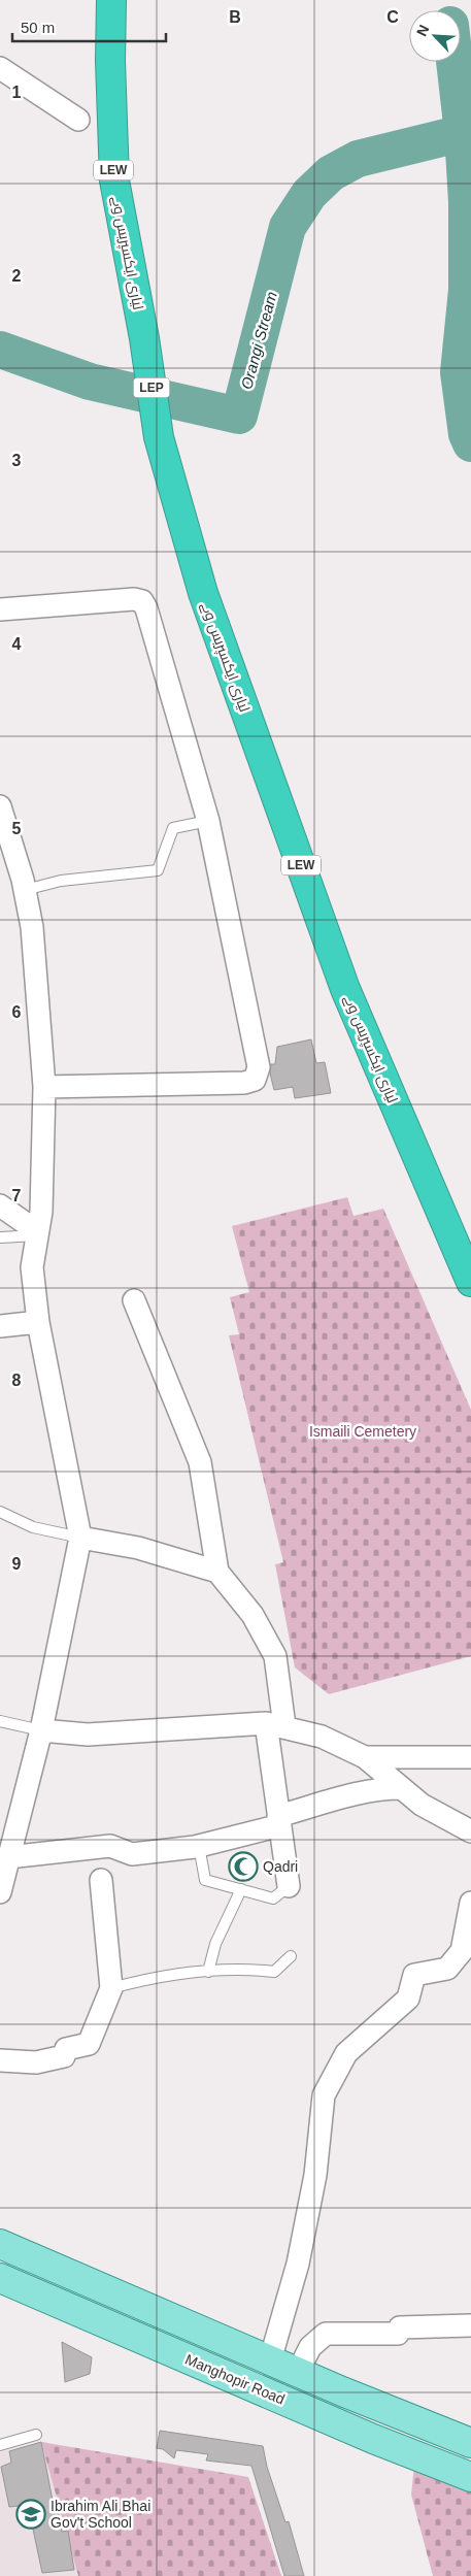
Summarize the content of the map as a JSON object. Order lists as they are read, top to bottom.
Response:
{
  "streets": {
    "highway": ["LEW", "لیاری ایکسپریس وے", "LEP"],
    "main road": ["Manghopir Road"]
  },
  "water": ["Orangi Stream"],
  "parks": ["Ismaili Cemetery"],
  "places": {
    "mosque": ["Qadri"],
    "school or university": ["Ibrahim Ali Bhai Gov't School"]
  },
  "scale_bar": "50 m",
  "north": "top left",
  "grid": {
    "columns": ["B", "C"],
    "rows": [
      "1",
      "2",
      "3",
      "4",
      "5",
      "6",
      "7",
      "8",
      "9"
    ]
  }
}
